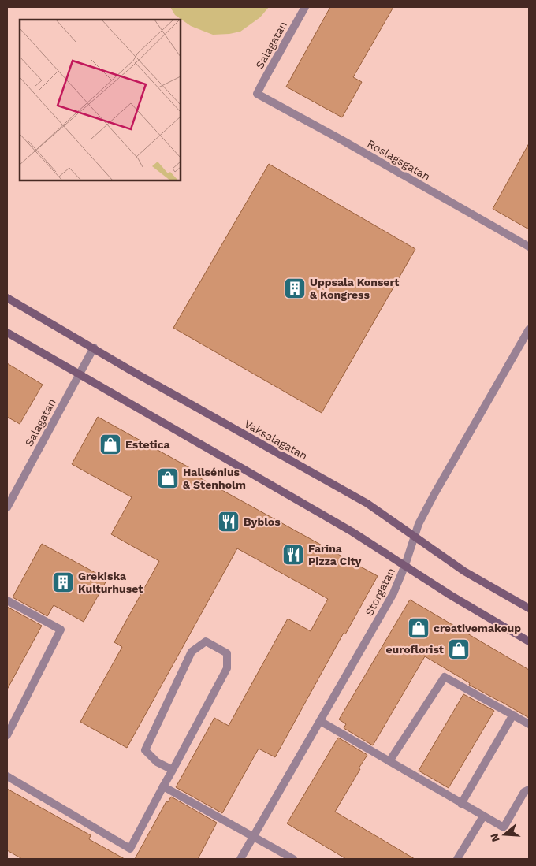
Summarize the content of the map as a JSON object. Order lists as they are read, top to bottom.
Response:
{
  "streets": {
    "main road": ["Vaksalagatan"],
    "street": ["Salagatan", "Roslagsgatan", "Storgatan"]
  },
  "crossings": [
    ["Salagatan", "Roslagsgatan"],
    ["Salagatan", "Vaksalagatan"],
    ["Vaksalagatan", "Storgatan"]
  ],
  "places": {
    "building": ["Uppsala Konsert & Kongress", "Grekiska Kulturhuset"],
    "shop": [
      "Estetica",
      "Hallsénius & Stenholm",
      "creativemakeup",
      "euroflorist"
    ],
    "restaurant": ["Byblos", "Farina Pizza City"]
  },
  "north": "left"
}
